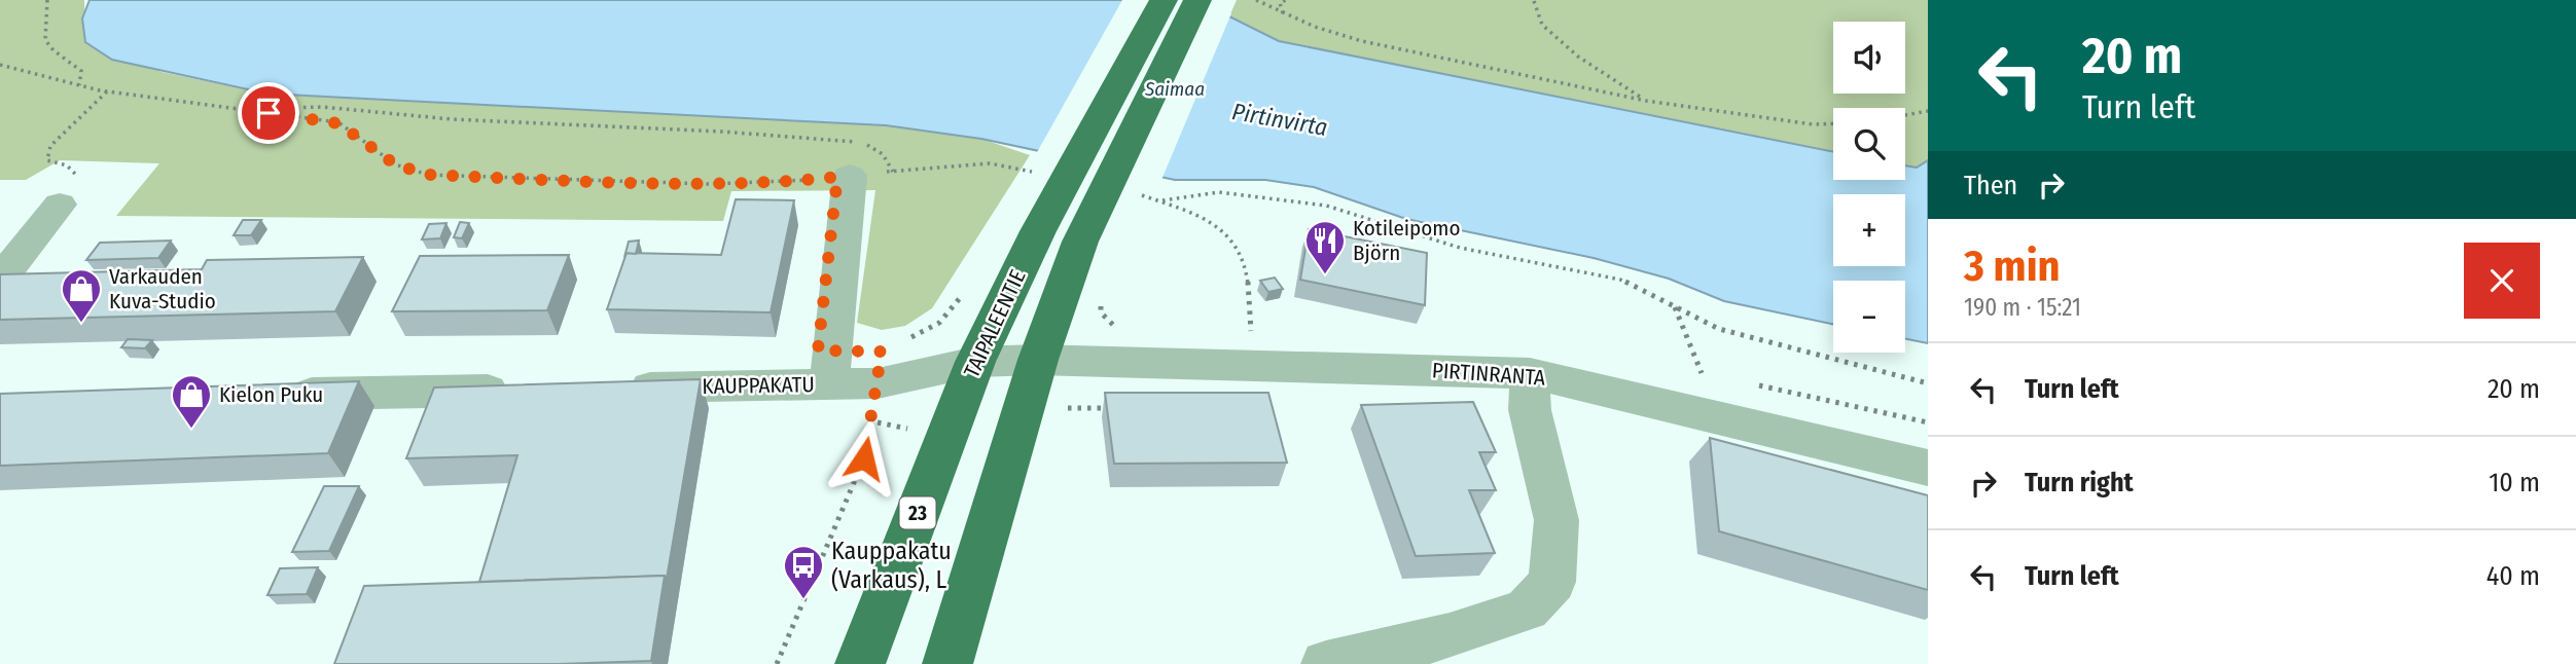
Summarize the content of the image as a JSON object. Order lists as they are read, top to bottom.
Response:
{
  "streets": {
    "highway": ["TAIPALEENTIE", "23"],
    "street": ["PIRTINRANTA", "KAUPPAKATU"]
  },
  "crossings": [
    ["TAIPALEENTIE", "KAUPPAKATU"],
    ["PIRTINRANTA", "KAUPPAKATU"]
  ],
  "water": ["Saimaa", "Pirtinvirta"],
  "places": {
    "restaurant": ["Kotileipomo Björn"],
    "shop": ["Varkauden Kuva-Studio", "Kielon Puku"],
    "bus stop": ["Kauppakatu (Varkaus), L"]
  },
  "page": {
    "turn": ["20 m", "Turn left"],
    "map_buttons": ["+", "−"],
    "then": "Then",
    "heading": ["3 min", "190 m · 15:21"],
    "list": [
      {
        "name": "Turn left",
        "value": "20 m"
      },
      {
        "name": "Turn right",
        "value": "10 m"
      },
      {
        "name": "Turn left",
        "value": "40 m"
      }
    ]
  }
}
